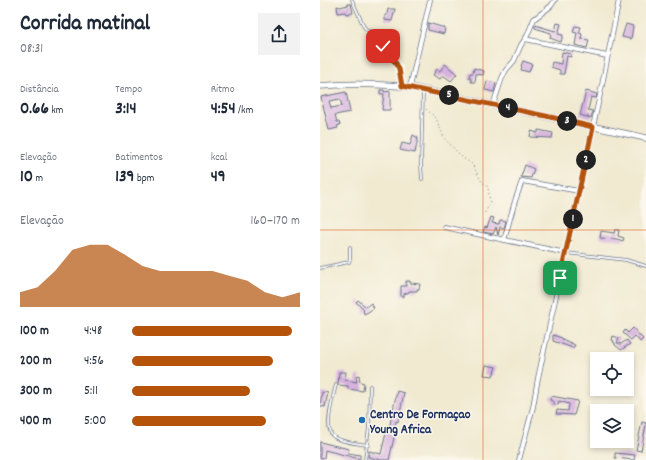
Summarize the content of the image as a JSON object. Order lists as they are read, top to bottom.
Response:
{
  "places": ["Centro De Formaçao Young Africa"],
  "page": {
    "heading": ["Corrida matinal", "08:31"],
    "stats": [
      ["Distância", "0.66 km"],
      ["Tempo", "3:14"],
      ["Ritmo", "4:54 /km"],
      ["Elevação", "10 m"],
      ["Batimentos", "139 bpm"],
      ["kcal", "49"]
    ],
    "pins": [
      "5",
      "4",
      "3",
      "2",
      "1"
    ],
    "chart": ["Elevação", "160–170 m"],
    "list": [
      {
        "name": "100 m",
        "note": "4:48"
      },
      {
        "name": "200 m",
        "note": "4:56"
      },
      {
        "name": "300 m",
        "note": "5:11"
      },
      {
        "name": "400 m",
        "note": "5:00"
      }
    ]
  }
}
